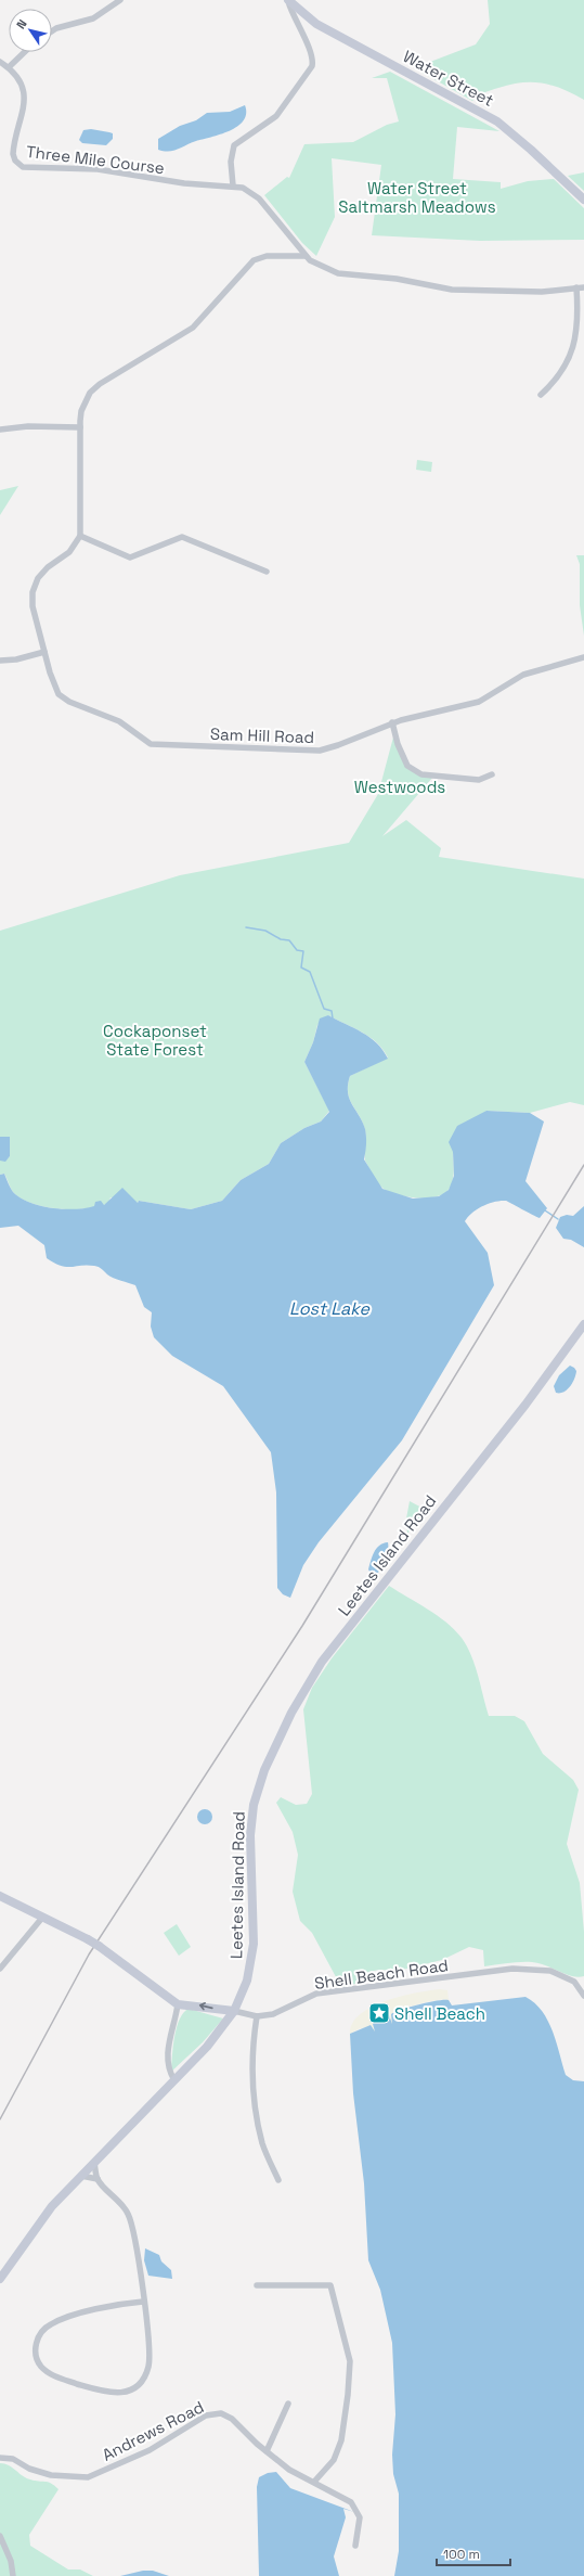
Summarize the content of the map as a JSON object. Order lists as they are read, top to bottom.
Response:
{
  "streets": {
    "main road": ["Water Street", "Leetes Island Road"],
    "street": [
      "Three Mile Course",
      "Sam Hill Road",
      "Shell Beach Road",
      "Andrews Road"
    ]
  },
  "crossings": [
    ["Leetes Island Road", "Shell Beach Road"]
  ],
  "water": ["Lost Lake"],
  "parks": ["Water Street Saltmarsh Meadows", "Westwoods", "Cockaponset State Forest"],
  "places": {
    "place": ["Shell Beach"]
  },
  "scale_bar": "100 m",
  "north": "top left"
}
